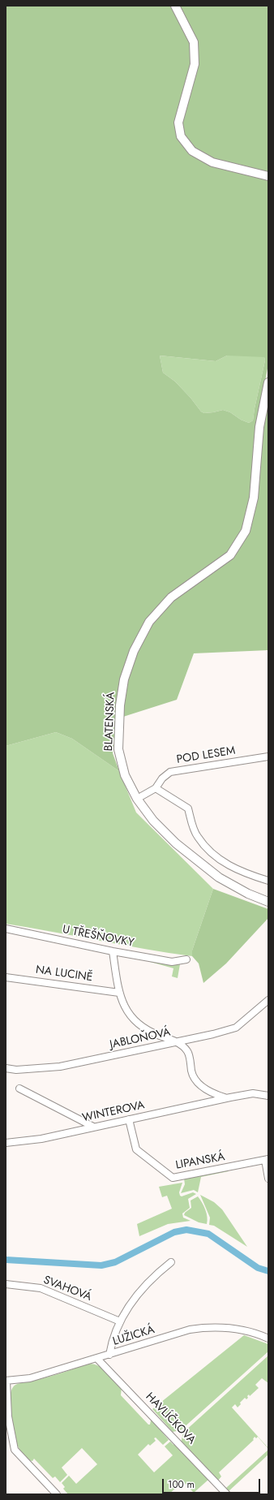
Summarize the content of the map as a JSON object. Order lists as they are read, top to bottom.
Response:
{
  "streets": {
    "street": [
      "BLATENSKÁ",
      "POD LESEM",
      "U TŘEŠŇOVKY",
      "NA LUCINĚ",
      "JABLOŇOVÁ",
      "WINTEROVA",
      "LIPANSKÁ",
      "SVAHOVÁ",
      "LUŽICKÁ",
      "HAVLÍČKOVA"
    ]
  },
  "crossings": [
    ["BLATENSKÁ", "POD LESEM"],
    ["WINTEROVA", "LIPANSKÁ"],
    ["LUŽICKÁ", "HAVLÍČKOVA"]
  ],
  "scale_bar": "100 m"
}
